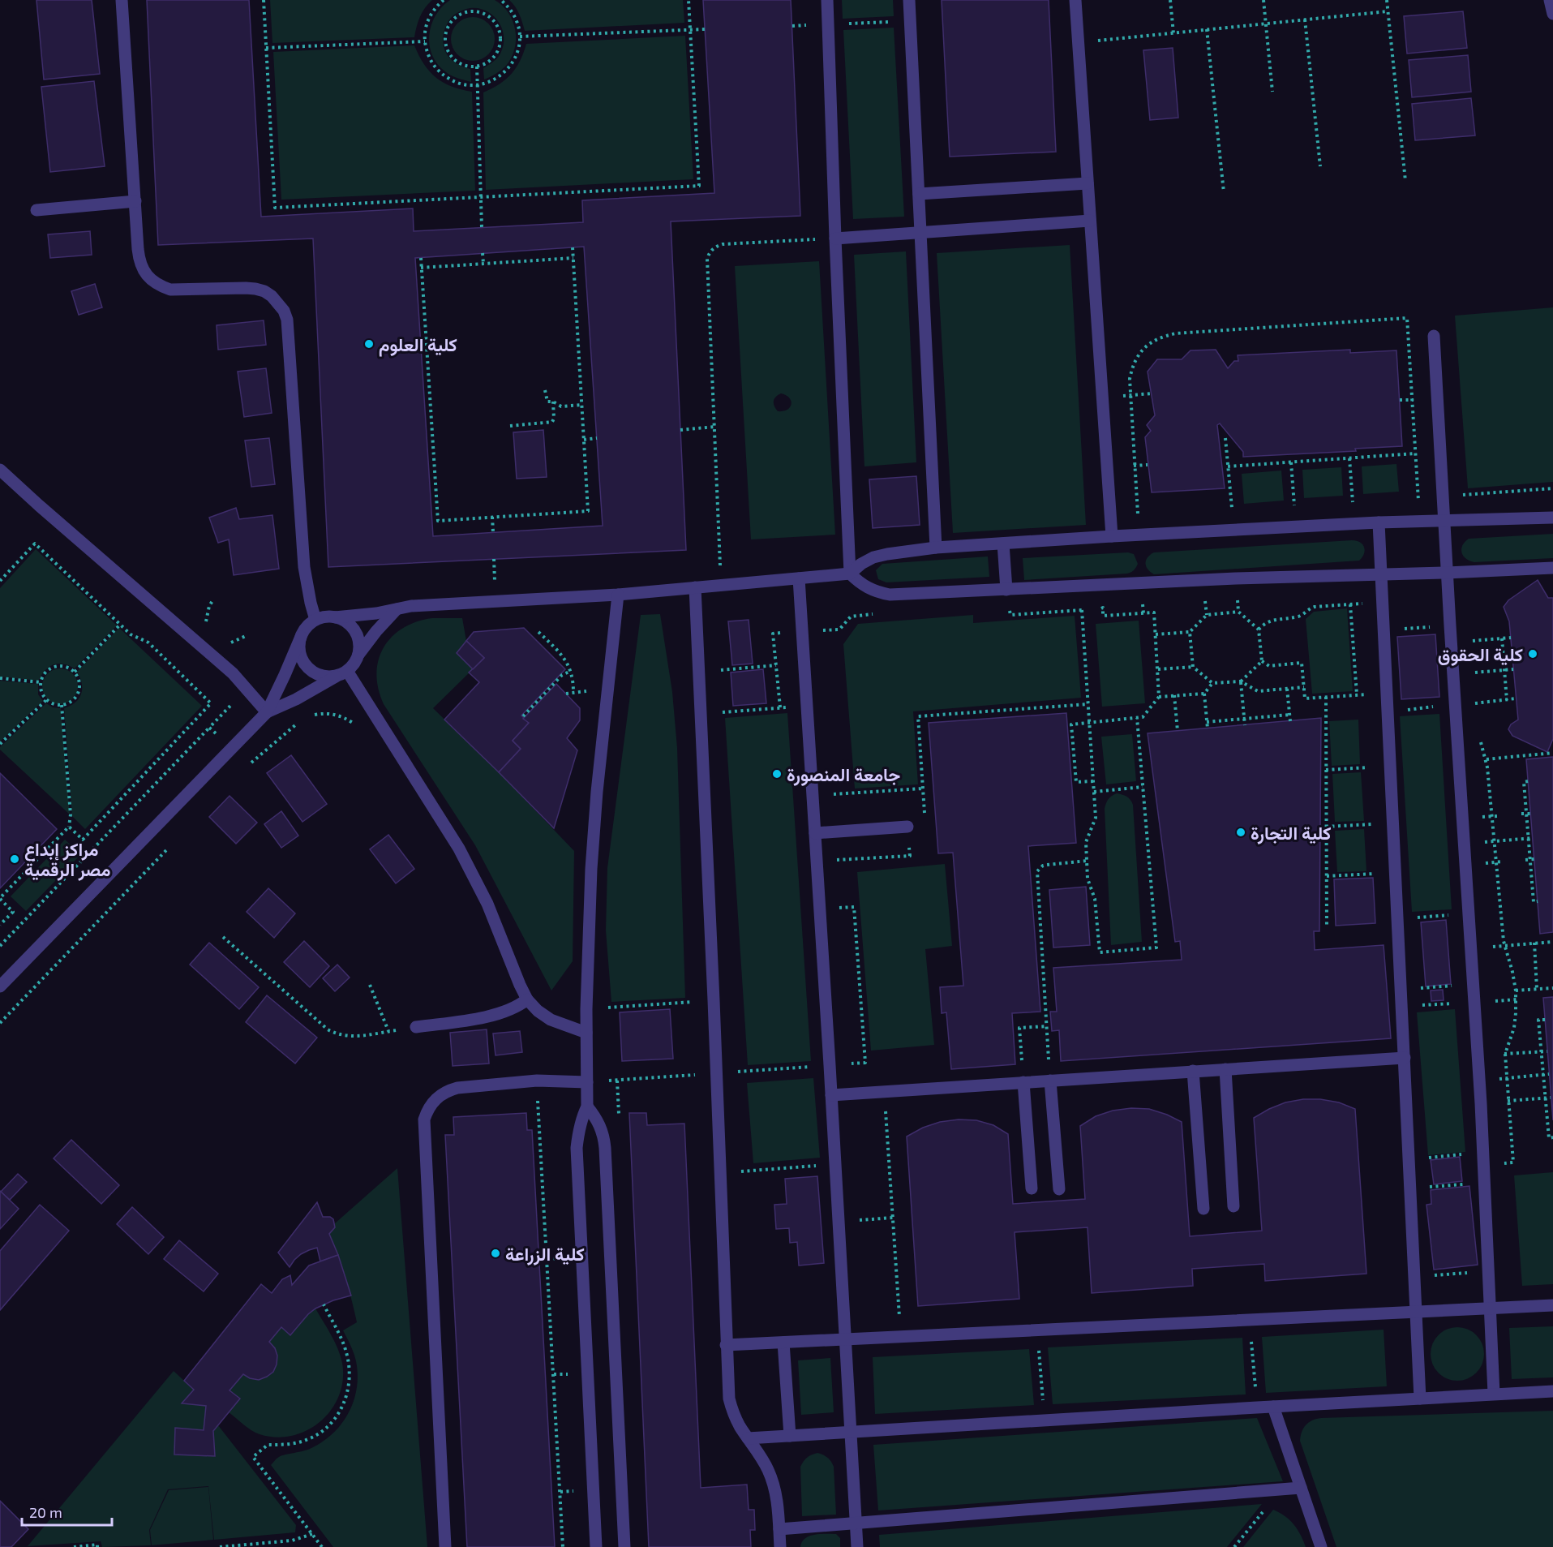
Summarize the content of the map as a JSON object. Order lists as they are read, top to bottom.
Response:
{
  "places": [
    "كلية العلوم",
    "كلية الحقوق",
    "جامعة المنصورة",
    "كلية التجارة",
    "مراكز إبداع مصر الرقمية",
    "كلية الزراعة"
  ],
  "scale_bar": "20 m"
}
